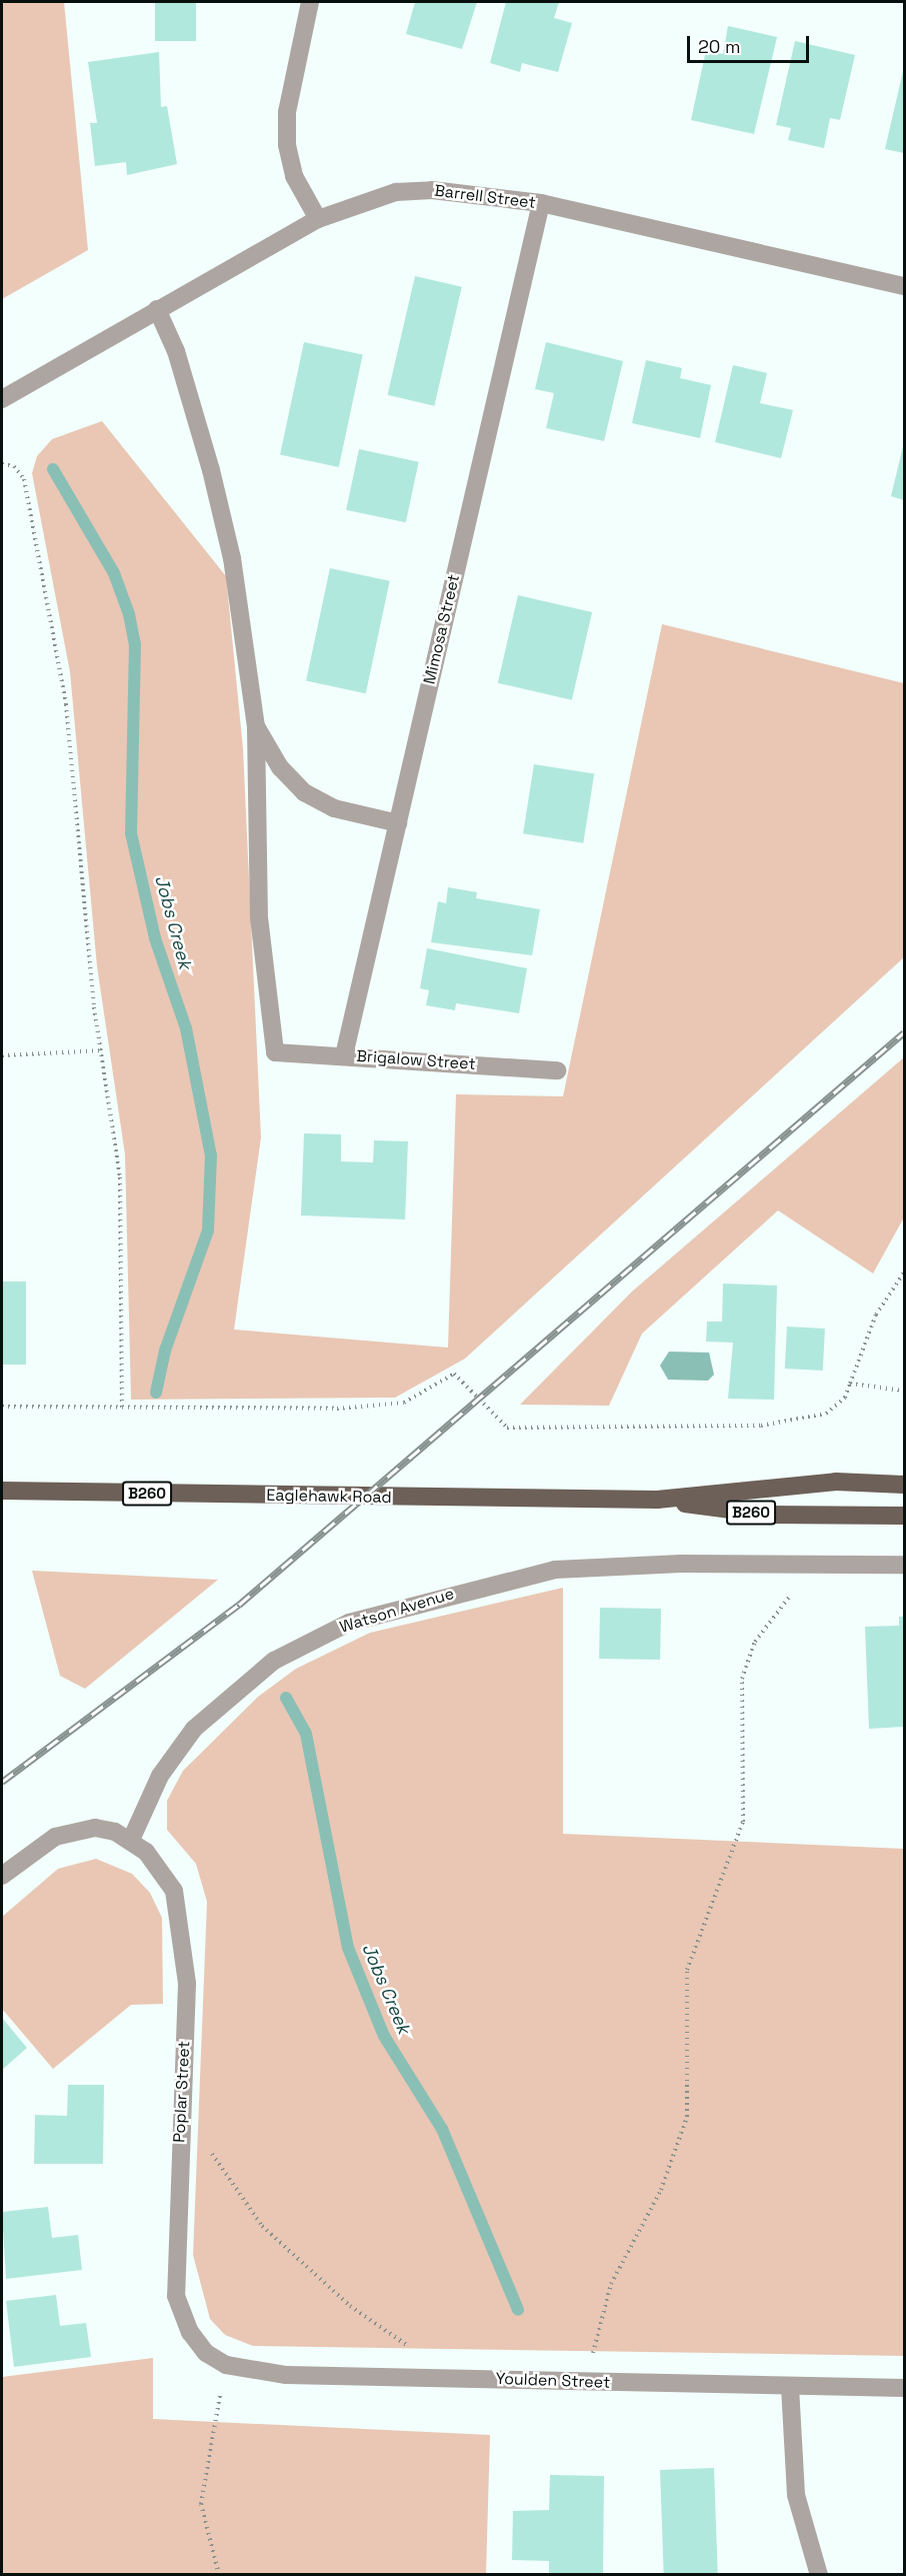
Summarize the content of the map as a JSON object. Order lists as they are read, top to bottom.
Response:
{
  "streets": {
    "main road": ["B260", "Eaglehawk Road"],
    "street": [
      "Barrell Street",
      "Mimosa Street",
      "Brigalow Street",
      "Watson Avenue",
      "Poplar Street",
      "Youlden Street"
    ]
  },
  "crossings": [
    ["Barrell Street", "Mimosa Street"],
    ["Mimosa Street", "Brigalow Street"],
    ["Watson Avenue", "Poplar Street"],
    ["Poplar Street", "Youlden Street"]
  ],
  "water": ["Jobs Creek"],
  "scale_bar": "20 m"
}
